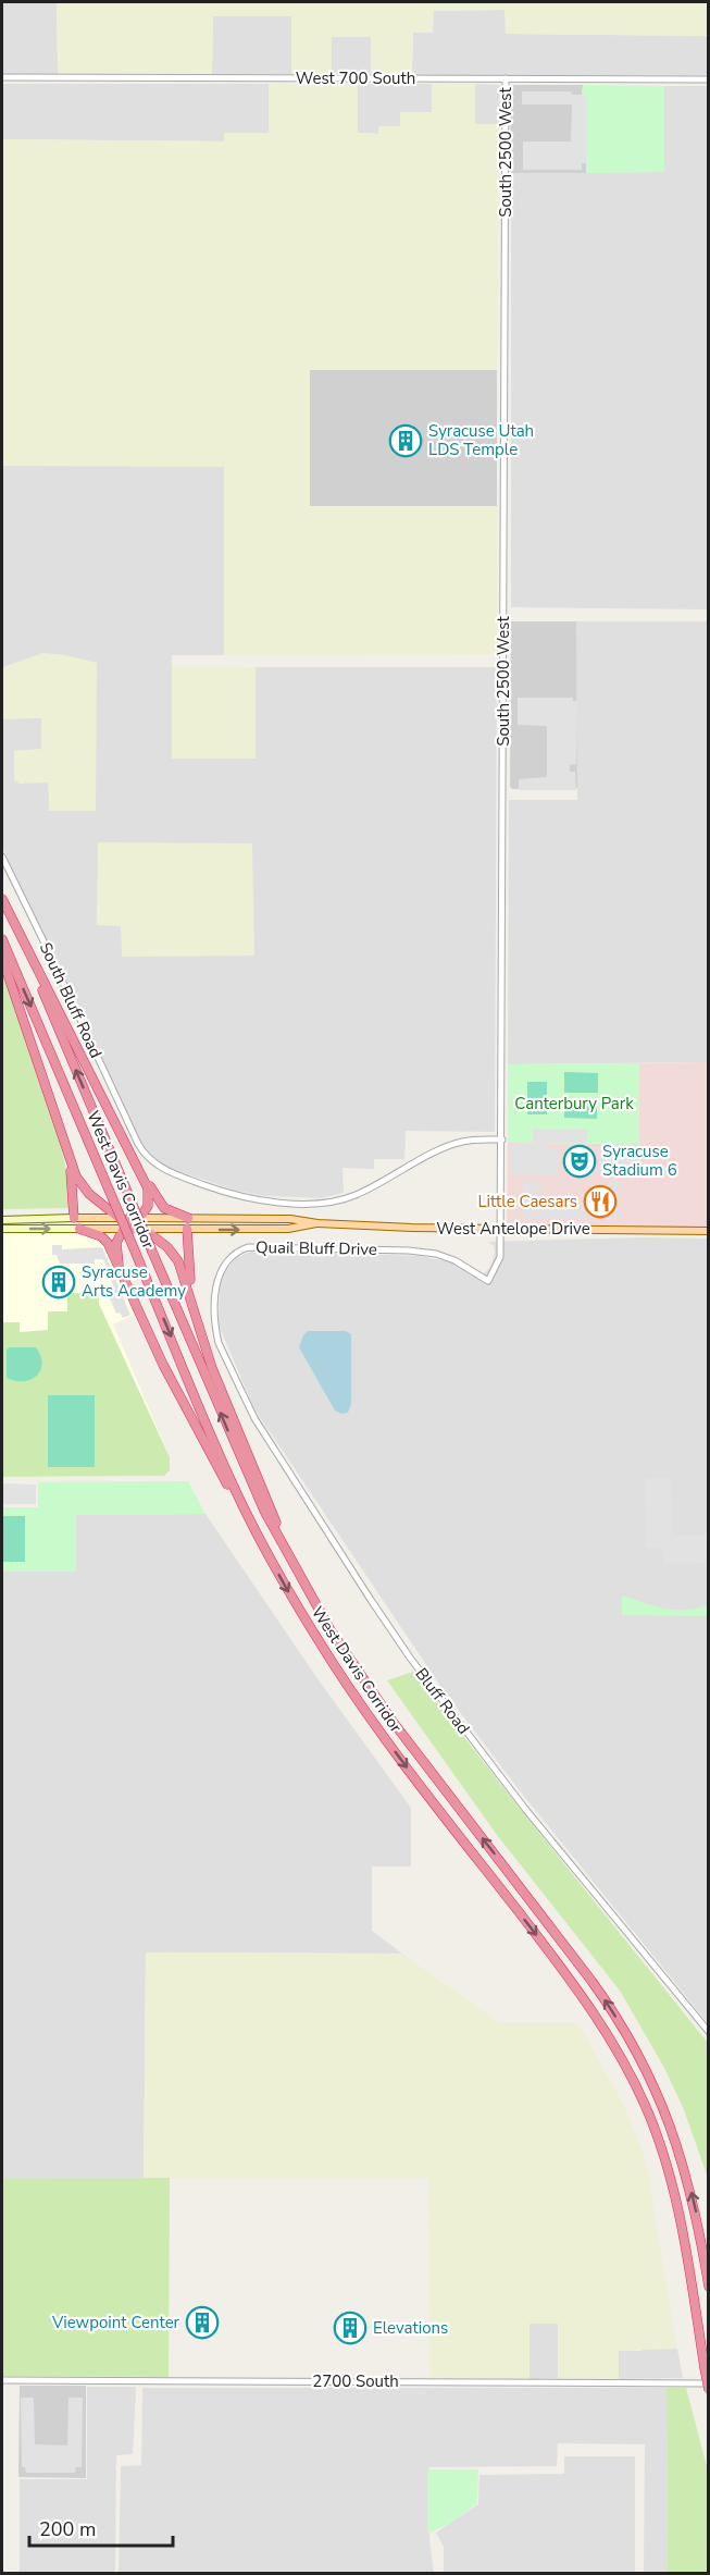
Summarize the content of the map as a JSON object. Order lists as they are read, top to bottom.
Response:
{
  "streets": {
    "highway": ["West Davis Corridor"],
    "main road": ["West Antelope Drive"],
    "street": [
      "West 700 South",
      "South 2500 West",
      "South Bluff Road",
      "Quail Bluff Drive",
      "Bluff Road",
      "2700 South"
    ]
  },
  "crossings": [
    ["West 700 South", "South 2500 West"],
    ["South 2500 West", "South Bluff Road"],
    ["South 2500 West", "West Antelope Drive"],
    ["South 2500 West", "Quail Bluff Drive"],
    ["Quail Bluff Drive", "Bluff Road"]
  ],
  "parks": ["Canterbury Park"],
  "places": {
    "building": [
      "Syracuse Utah LDS Temple",
      "Syracuse Arts Academy",
      "Viewpoint Center",
      "Elevations"
    ],
    "theatre": ["Syracuse Stadium 6"],
    "restaurant": ["Little Caesars"]
  },
  "scale_bar": "200 m"
}
